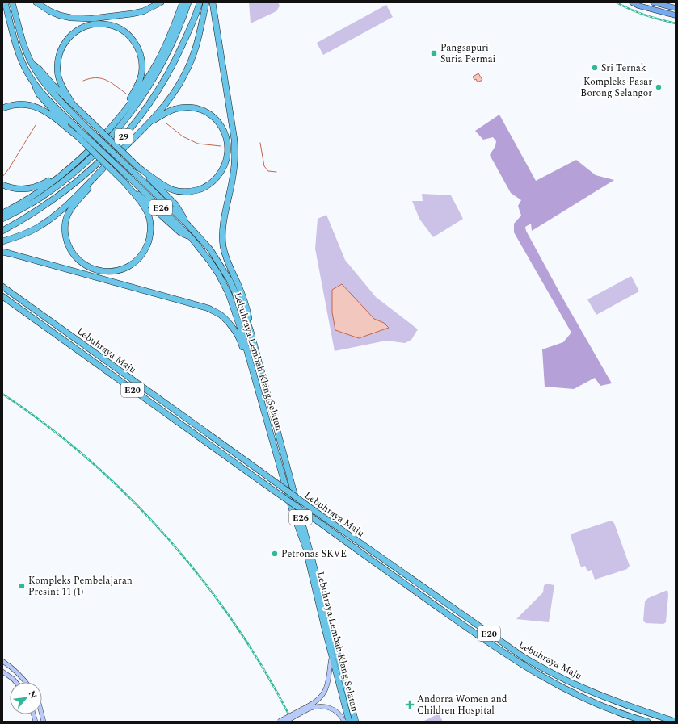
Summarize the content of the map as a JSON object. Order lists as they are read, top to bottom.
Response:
{
  "streets": {
    "highway": [
      "29",
      "E26",
      "Lebuhraya Maju",
      "Lebuhraya Lembah Klang Selatan",
      "E20"
    ]
  },
  "places": {
    "transit": ["Pangsapuri Suria Permai"],
    "other": [
      "Sri Ternak",
      "Kompleks Pasar Borong Selangor",
      "Petronas SKVE",
      "Kompleks Pembelajaran Presint 11 (1)"
    ],
    "health": ["Andorra Women and Children Hospital"]
  },
  "north": "top right"
}
